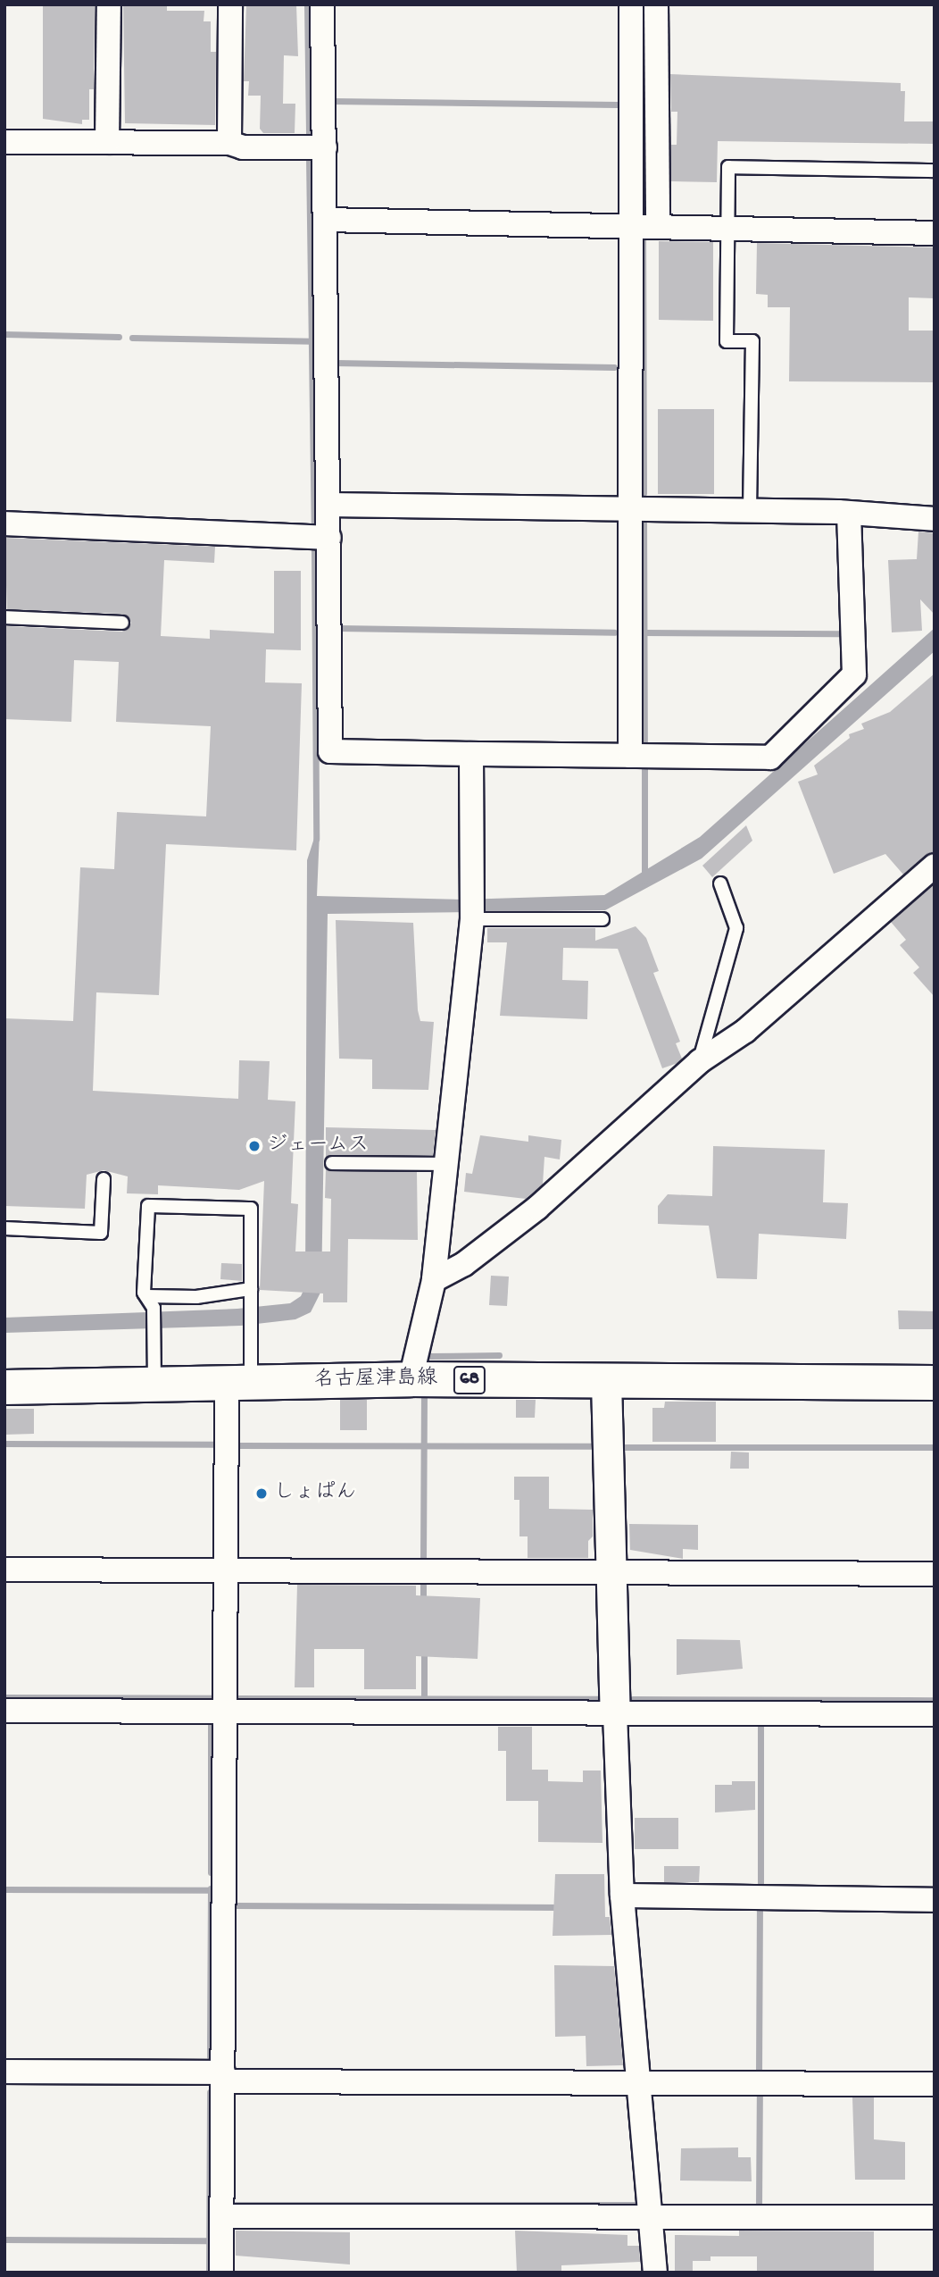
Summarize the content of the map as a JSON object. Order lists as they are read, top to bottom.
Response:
{
  "streets": {
    "main road": ["名古屋津島線", "68"]
  },
  "places": ["ジェームス", "しょぱん"]
}
